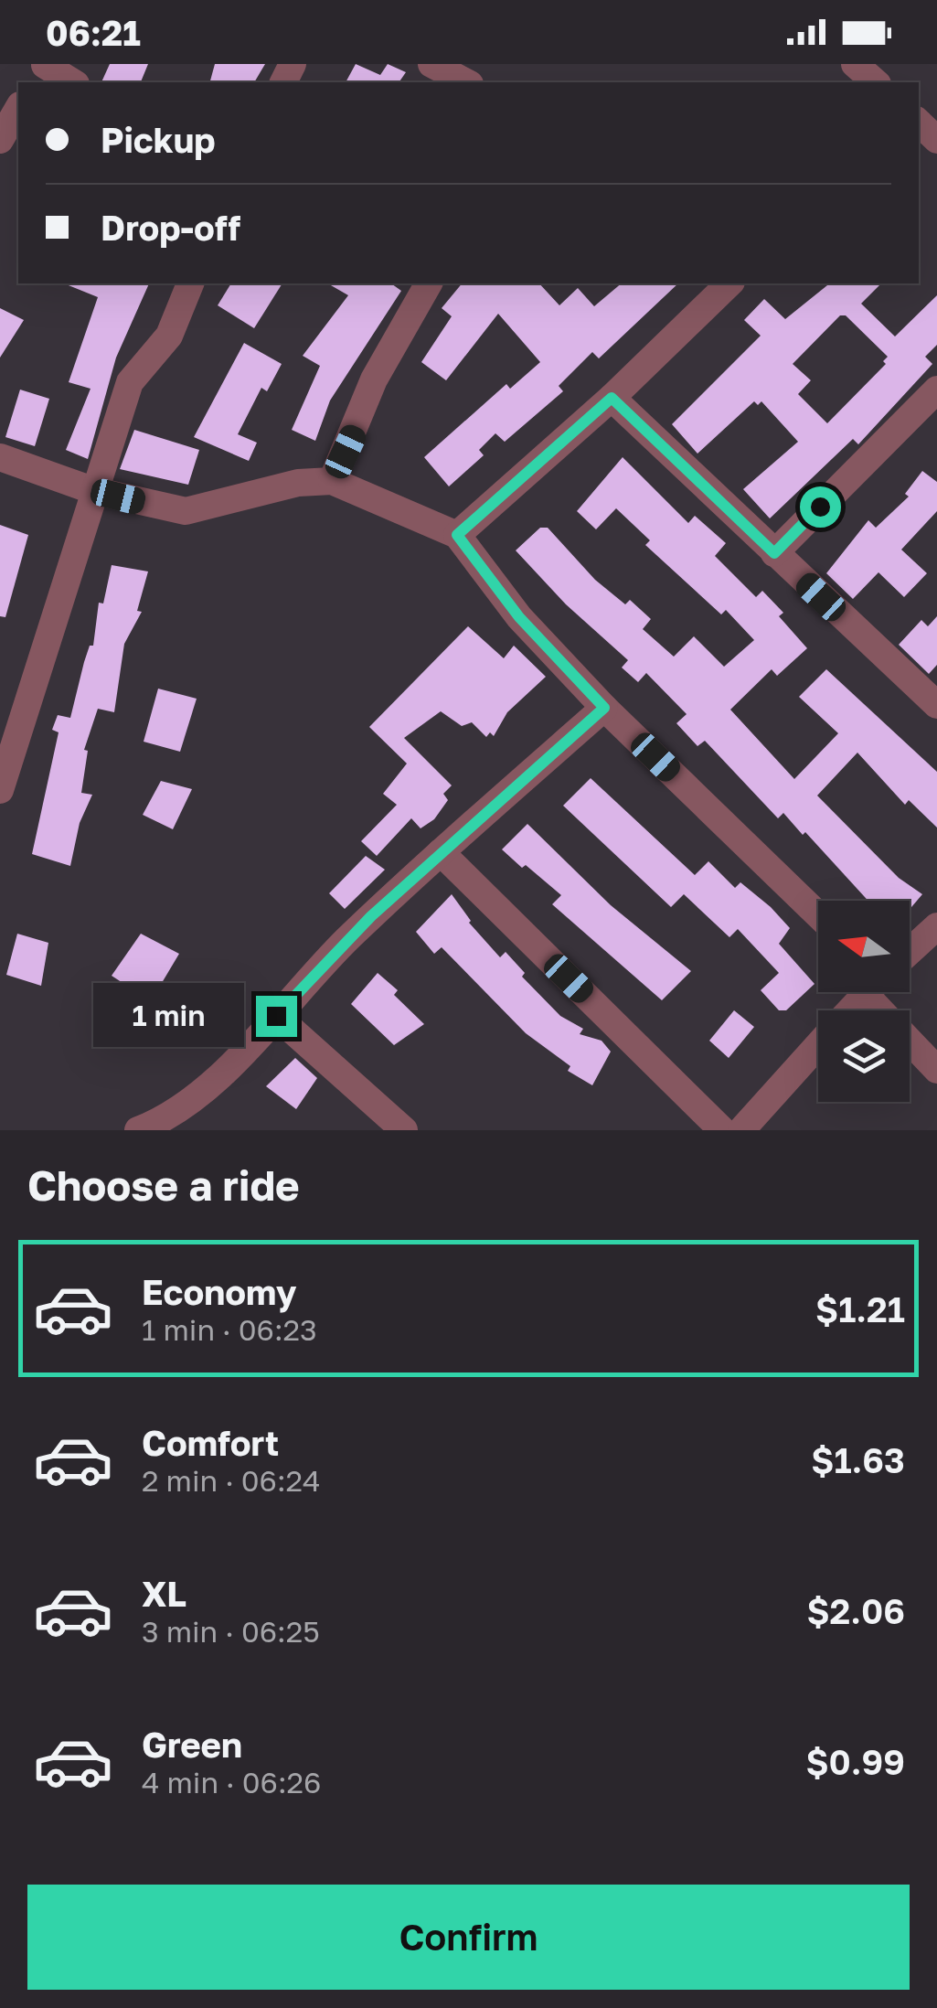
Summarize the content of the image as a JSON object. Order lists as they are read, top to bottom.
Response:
{
  "north": "left",
  "page": {
    "status": "06:21",
    "banner": ["Pickup", "Drop-off"],
    "bubble": "1 min",
    "heading": "Choose a ride",
    "list": [
      {
        "name": "Economy",
        "note": "1 min · 06:23",
        "value": "$1.21"
      },
      {
        "name": "Comfort",
        "note": "2 min · 06:24",
        "value": "$1.63"
      },
      {
        "name": "XL",
        "note": "3 min · 06:25",
        "value": "$2.06"
      },
      {
        "name": "Green",
        "note": "4 min · 06:26",
        "value": "$0.99"
      }
    ],
    "buttons": "Confirm"
  }
}
